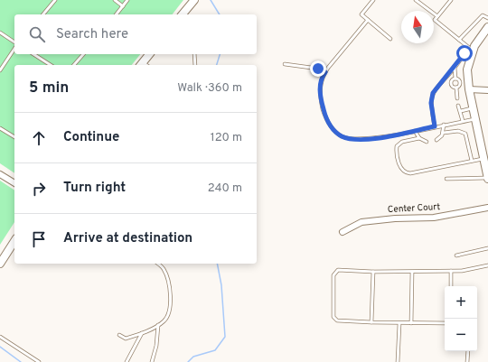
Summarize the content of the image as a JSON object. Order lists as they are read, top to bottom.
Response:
{
  "streets": {
    "street": ["Center Court"]
  },
  "north": "top",
  "page": {
    "search": "Search here",
    "heading": ["5 min", "Walk · 360 m"],
    "list": [
      ["Continue", "120 m"],
      ["Turn right", "240 m"],
      "Arrive at destination"
    ],
    "map_buttons": ["+", "−"]
  }
}
